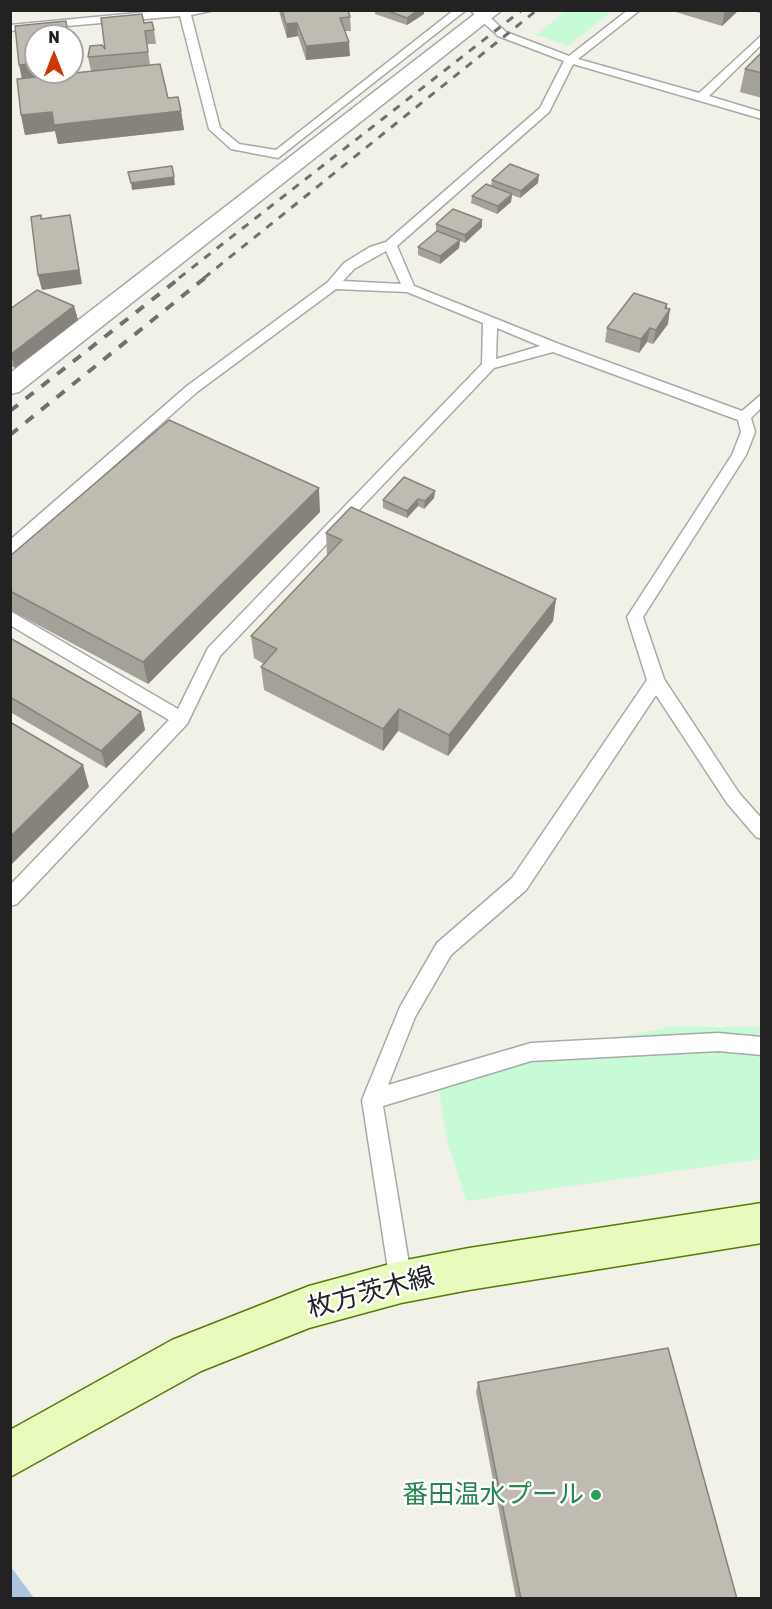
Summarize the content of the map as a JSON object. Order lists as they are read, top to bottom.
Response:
{
  "streets": {
    "main road": ["枚方茨木線"]
  },
  "places": ["番田温水プール"],
  "north": "top"
}
